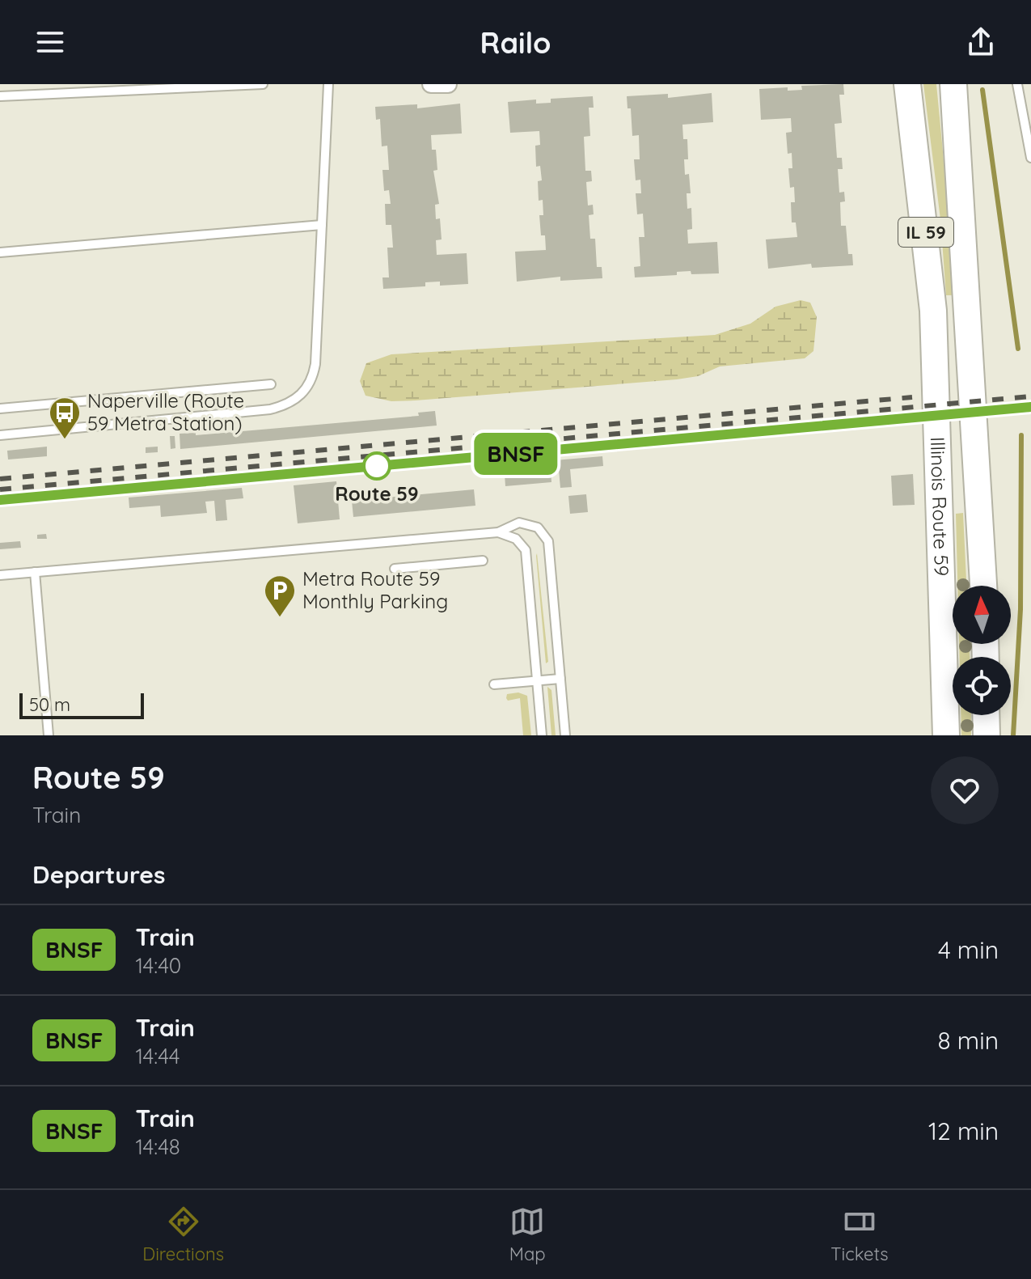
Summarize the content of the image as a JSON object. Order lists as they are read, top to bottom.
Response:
{
  "streets": {
    "main road": ["IL 59", "Illinois Route 59"]
  },
  "places": {
    "bus stop": ["Naperville (Route 59 Metra Station)"],
    "other": ["Route 59"],
    "parking": ["Metra Route 59 Monthly Parking"]
  },
  "scale_bar": "50 m",
  "north": "top",
  "page": {
    "header": "Railo",
    "on_map": "BNSF",
    "scale": "50 m",
    "heading": [
      ["Route 59", "Train"],
      "Departures"
    ],
    "list": [
      {
        "mark": "BNSF",
        "name": "Train",
        "note": "14:40",
        "value": "4 min"
      },
      {
        "mark": "BNSF",
        "name": "Train",
        "note": "14:44",
        "value": "8 min"
      },
      {
        "mark": "BNSF",
        "name": "Train",
        "note": "14:48",
        "value": "12 min"
      }
    ],
    "tabs": ["Directions", "Map", "Tickets"]
  }
}
